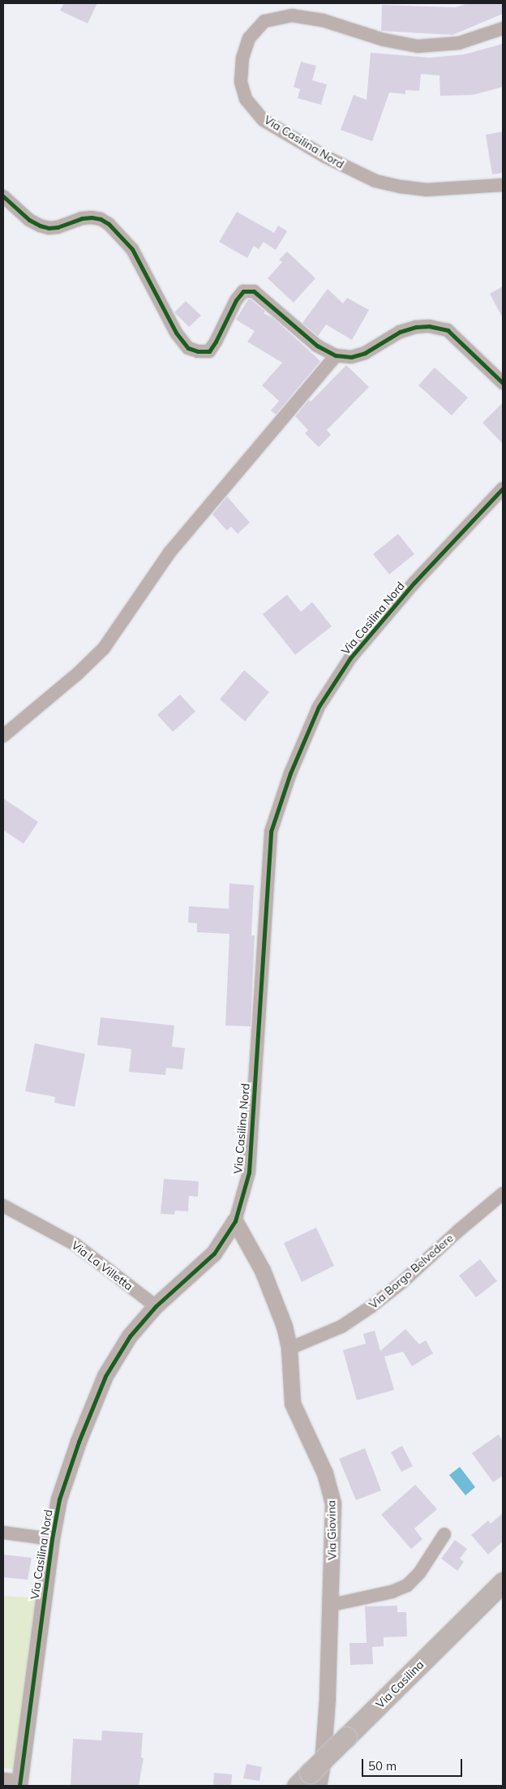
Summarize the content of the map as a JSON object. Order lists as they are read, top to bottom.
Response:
{
  "streets": {
    "main road": ["Via Casilina"],
    "street": [
      "Via Casilina Nord",
      "Via La Villetta",
      "Via Borgo Belvedere",
      "Via Giovina"
    ]
  },
  "crossings": [
    ["Via Casilina Nord", "Via La Villetta"],
    ["Via Casilina Nord", "Via Giovina"],
    ["Via Borgo Belvedere", "Via Giovina"],
    ["Via Giovina", "Via Casilina"]
  ],
  "scale_bar": "50 m"
}
